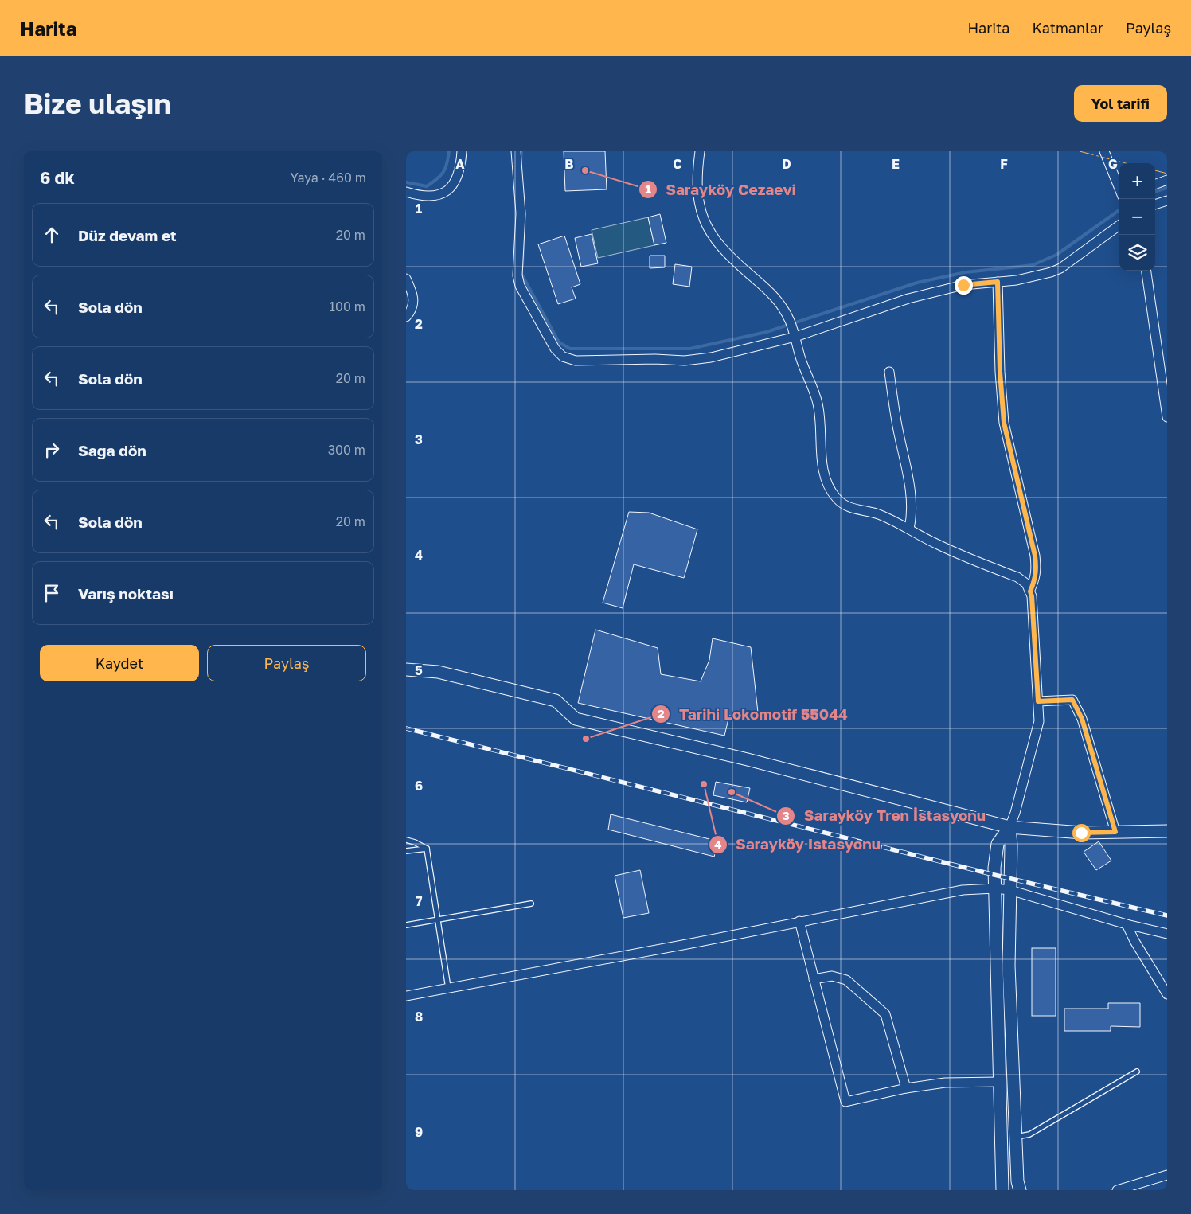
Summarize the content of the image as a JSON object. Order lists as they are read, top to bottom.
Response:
{
  "places": [
    "Sarayköy Cezaevi",
    "Tarihi Lokomotif 55044",
    "Sarayköy Istasyonu",
    "Sarayköy Tren İstasyonu"
  ],
  "page": {
    "header": "Harita",
    "nav": ["Harita", "Katmanlar", "Paylaş"],
    "buttons": [
      "Yol tarifi",
      ["Kaydet", "Paylaş"]
    ],
    "title": "Bize ulaşın",
    "heading": ["6 dk", "Yaya · 460 m"],
    "map_buttons": ["+", "−"],
    "list": [
      ["Düz devam et", "20 m"],
      ["Sola dön", "100 m"],
      ["Sola dön", "20 m"],
      ["Sağa dön", "300 m"],
      ["Sola dön", "20 m"],
      "Varış noktası"
    ]
  },
  "grid": {
    "columns": [
      "A",
      "B",
      "C",
      "D",
      "E",
      "F",
      "G"
    ],
    "rows": [
      "1",
      "2",
      "3",
      "4",
      "5",
      "6",
      "7",
      "8",
      "9"
    ]
  }
}
